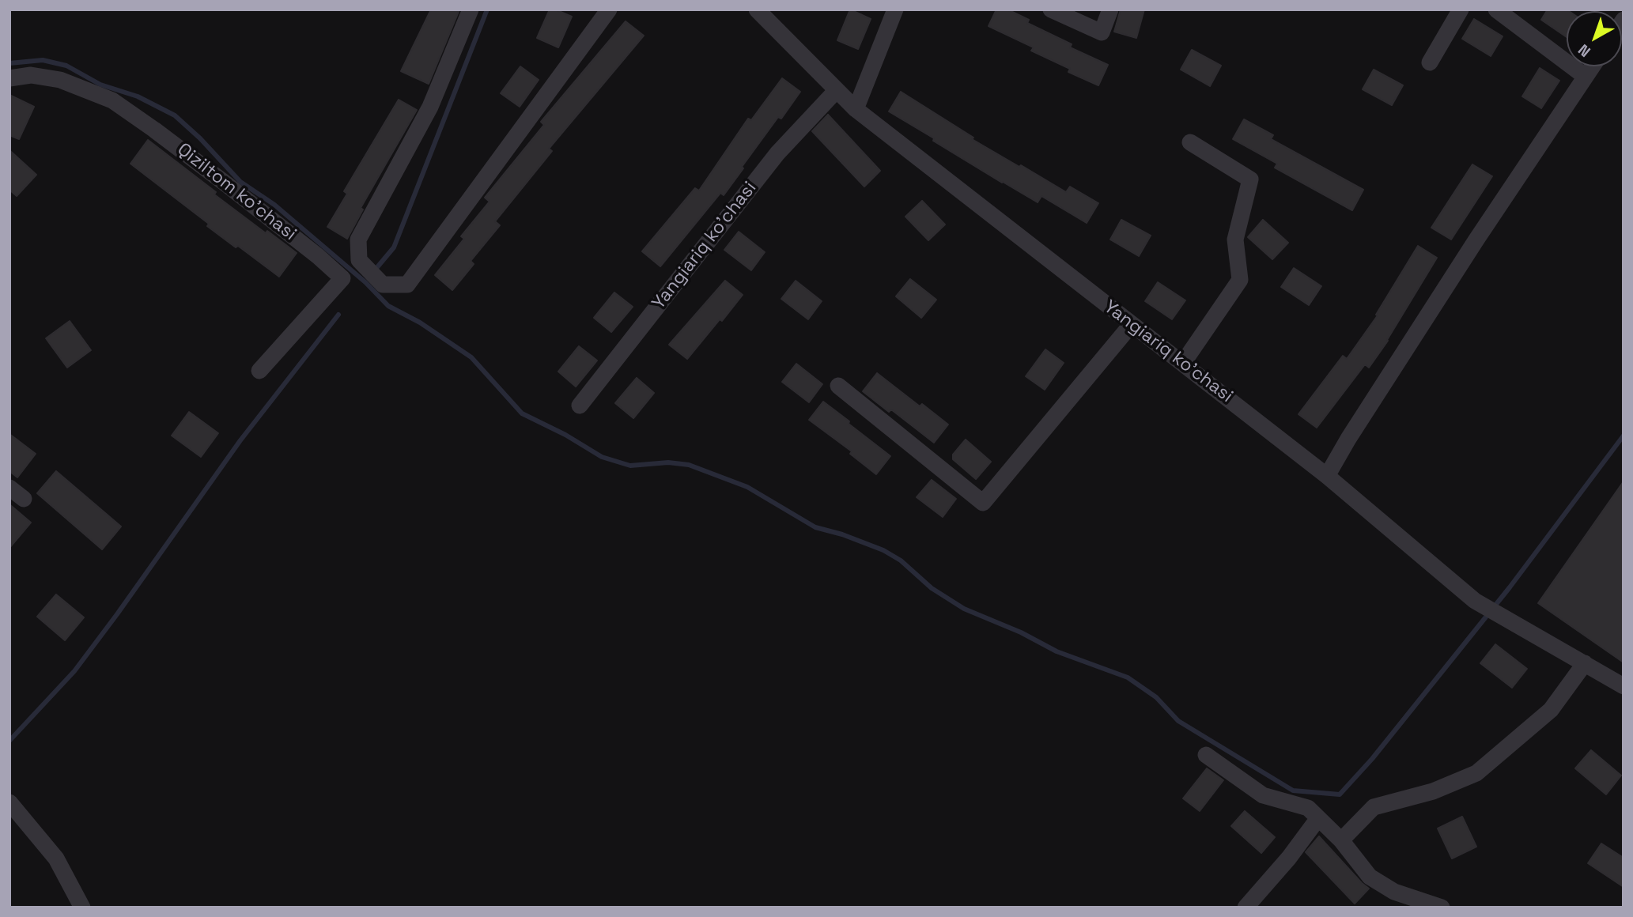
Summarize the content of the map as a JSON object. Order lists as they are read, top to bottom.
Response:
{
  "streets": {
    "street": ["Qiziltom ko'chasi", "Yangiariq ko'chasi"]
  },
  "north": "bottom left"
}
